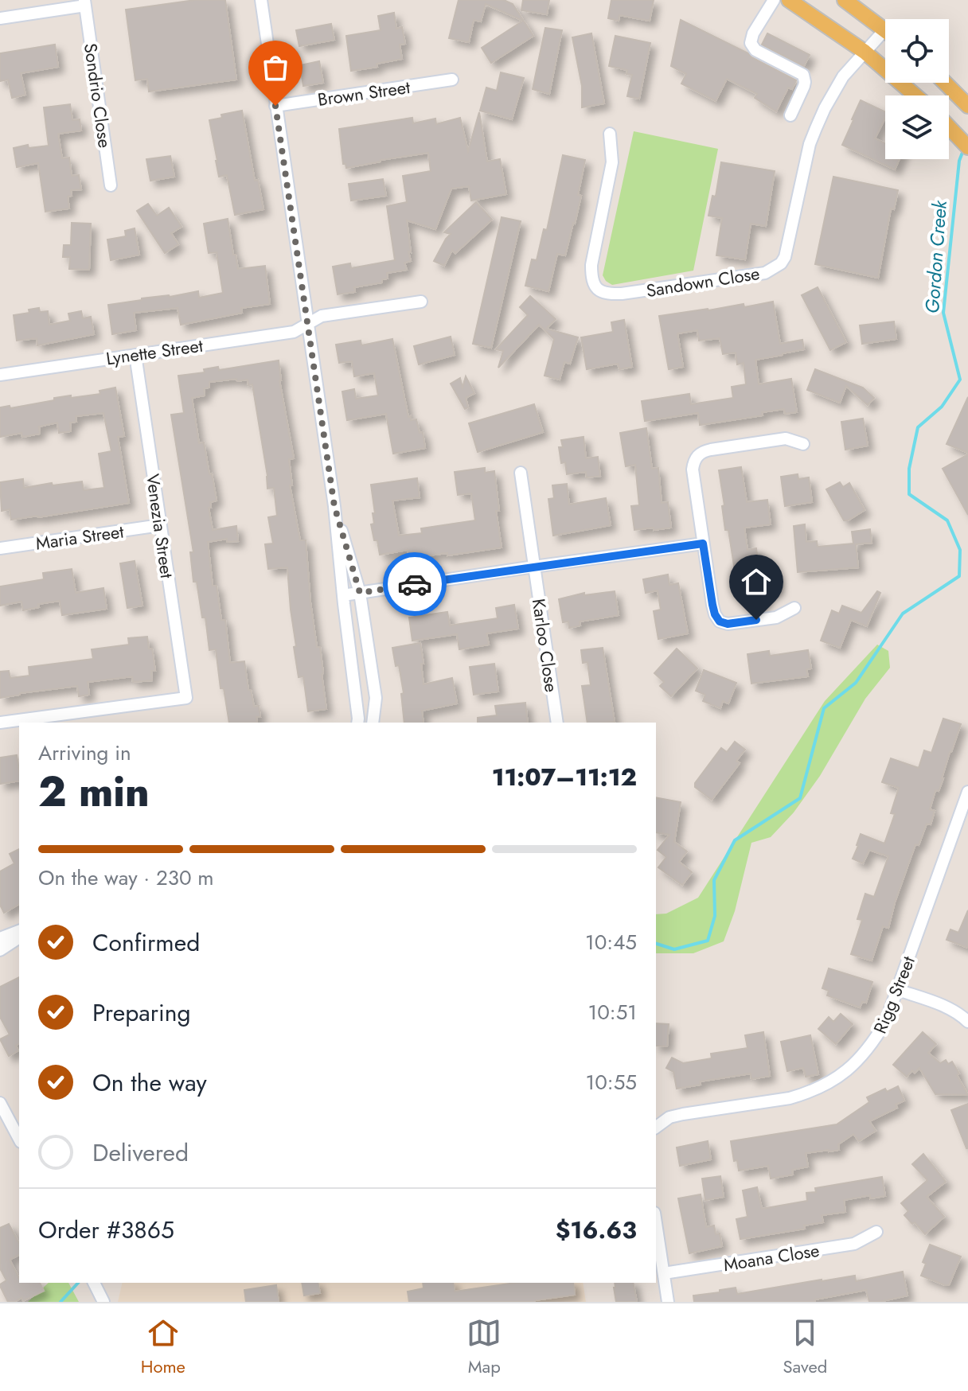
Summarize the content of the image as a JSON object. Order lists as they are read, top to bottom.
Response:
{
  "streets": {
    "street": [
      "Brown Street",
      "Sondrio Close",
      "Sandown Close",
      "Lynette Street",
      "Venezia Street",
      "Maria Street",
      "Karloo Close",
      "Rigg Street",
      "Moana Close"
    ]
  },
  "crossings": [
    ["Lynette Street", "Venezia Street"],
    ["Venezia Street", "Maria Street"]
  ],
  "water": ["Gordon Creek"],
  "page": {
    "heading": ["2 min", "Arriving in", "11:07–11:12"],
    "panel": ["Order #3865", "$16.63"],
    "bar": "On the way · 230 m",
    "list": [
      ["Confirmed", "10:45"],
      ["Preparing", "10:51"],
      ["On the way", "10:55"],
      "Delivered"
    ],
    "tabs": ["Home", "Map", "Saved"]
  }
}
